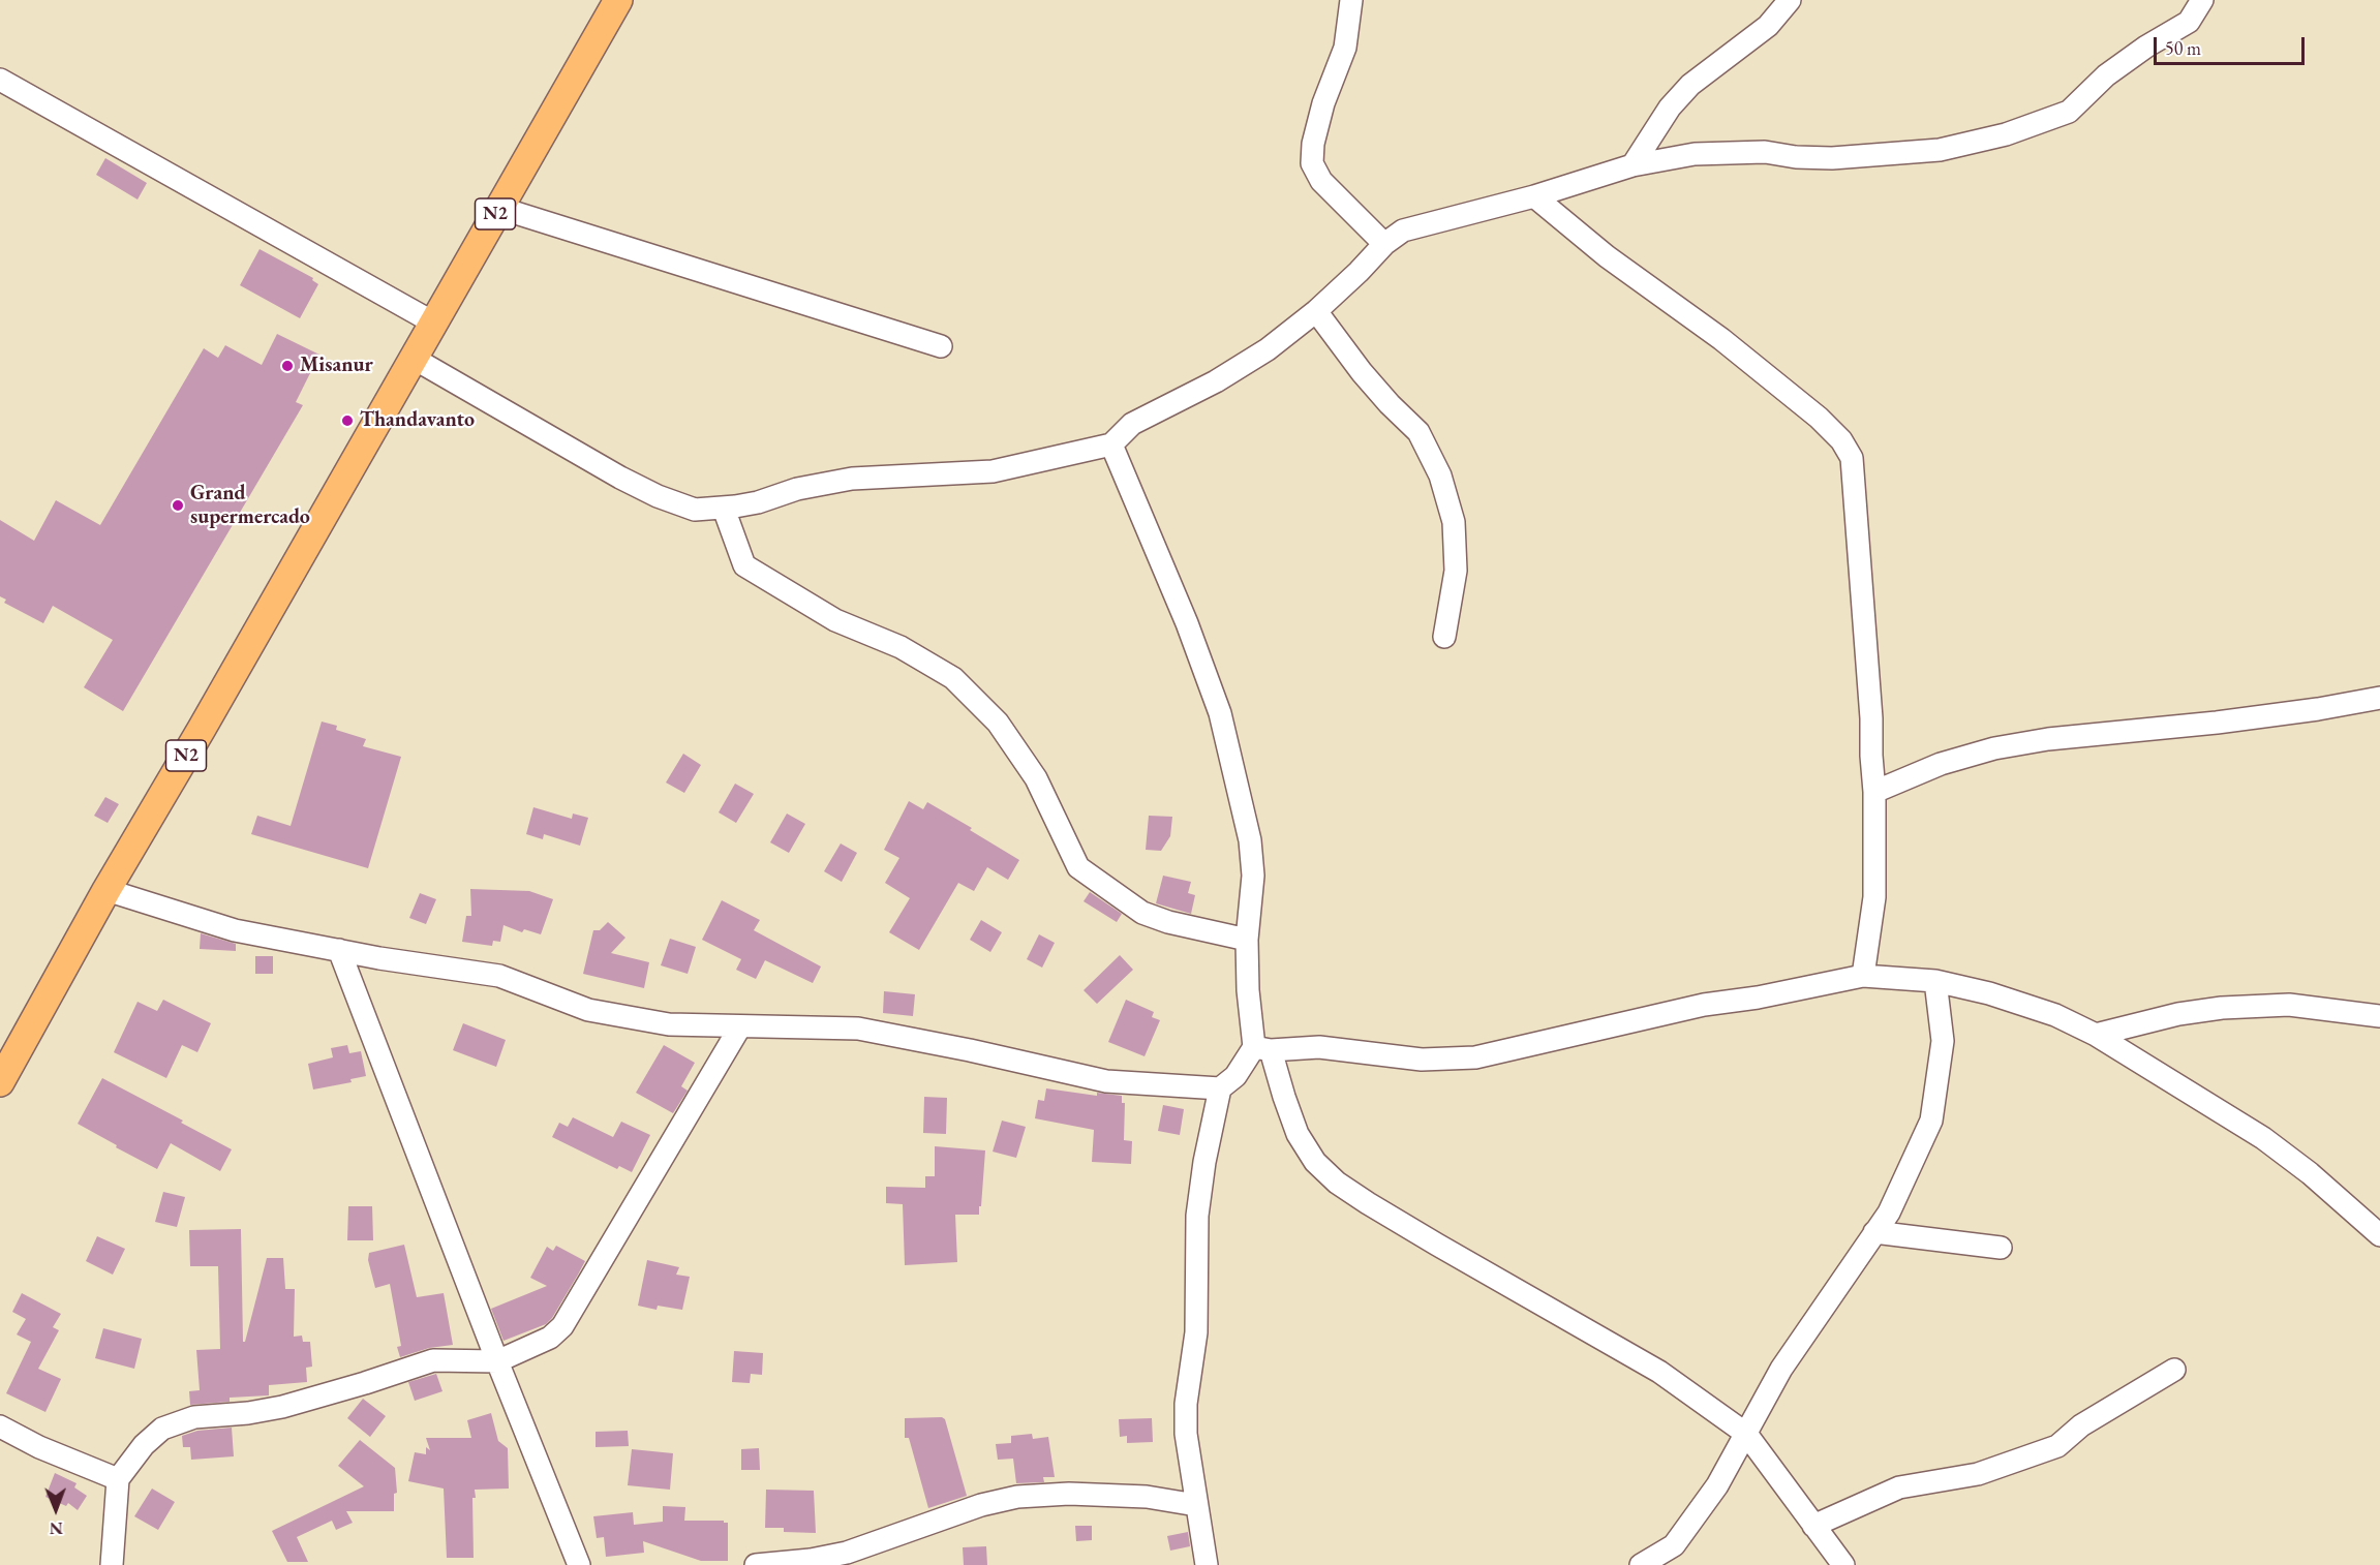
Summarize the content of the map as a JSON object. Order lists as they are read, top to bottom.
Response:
{
  "streets": {
    "main road": ["N2"]
  },
  "places": ["Misanur", "Thandavanto", "Grand supermercado"],
  "scale_bar": "50 m",
  "north": "bottom"
}
